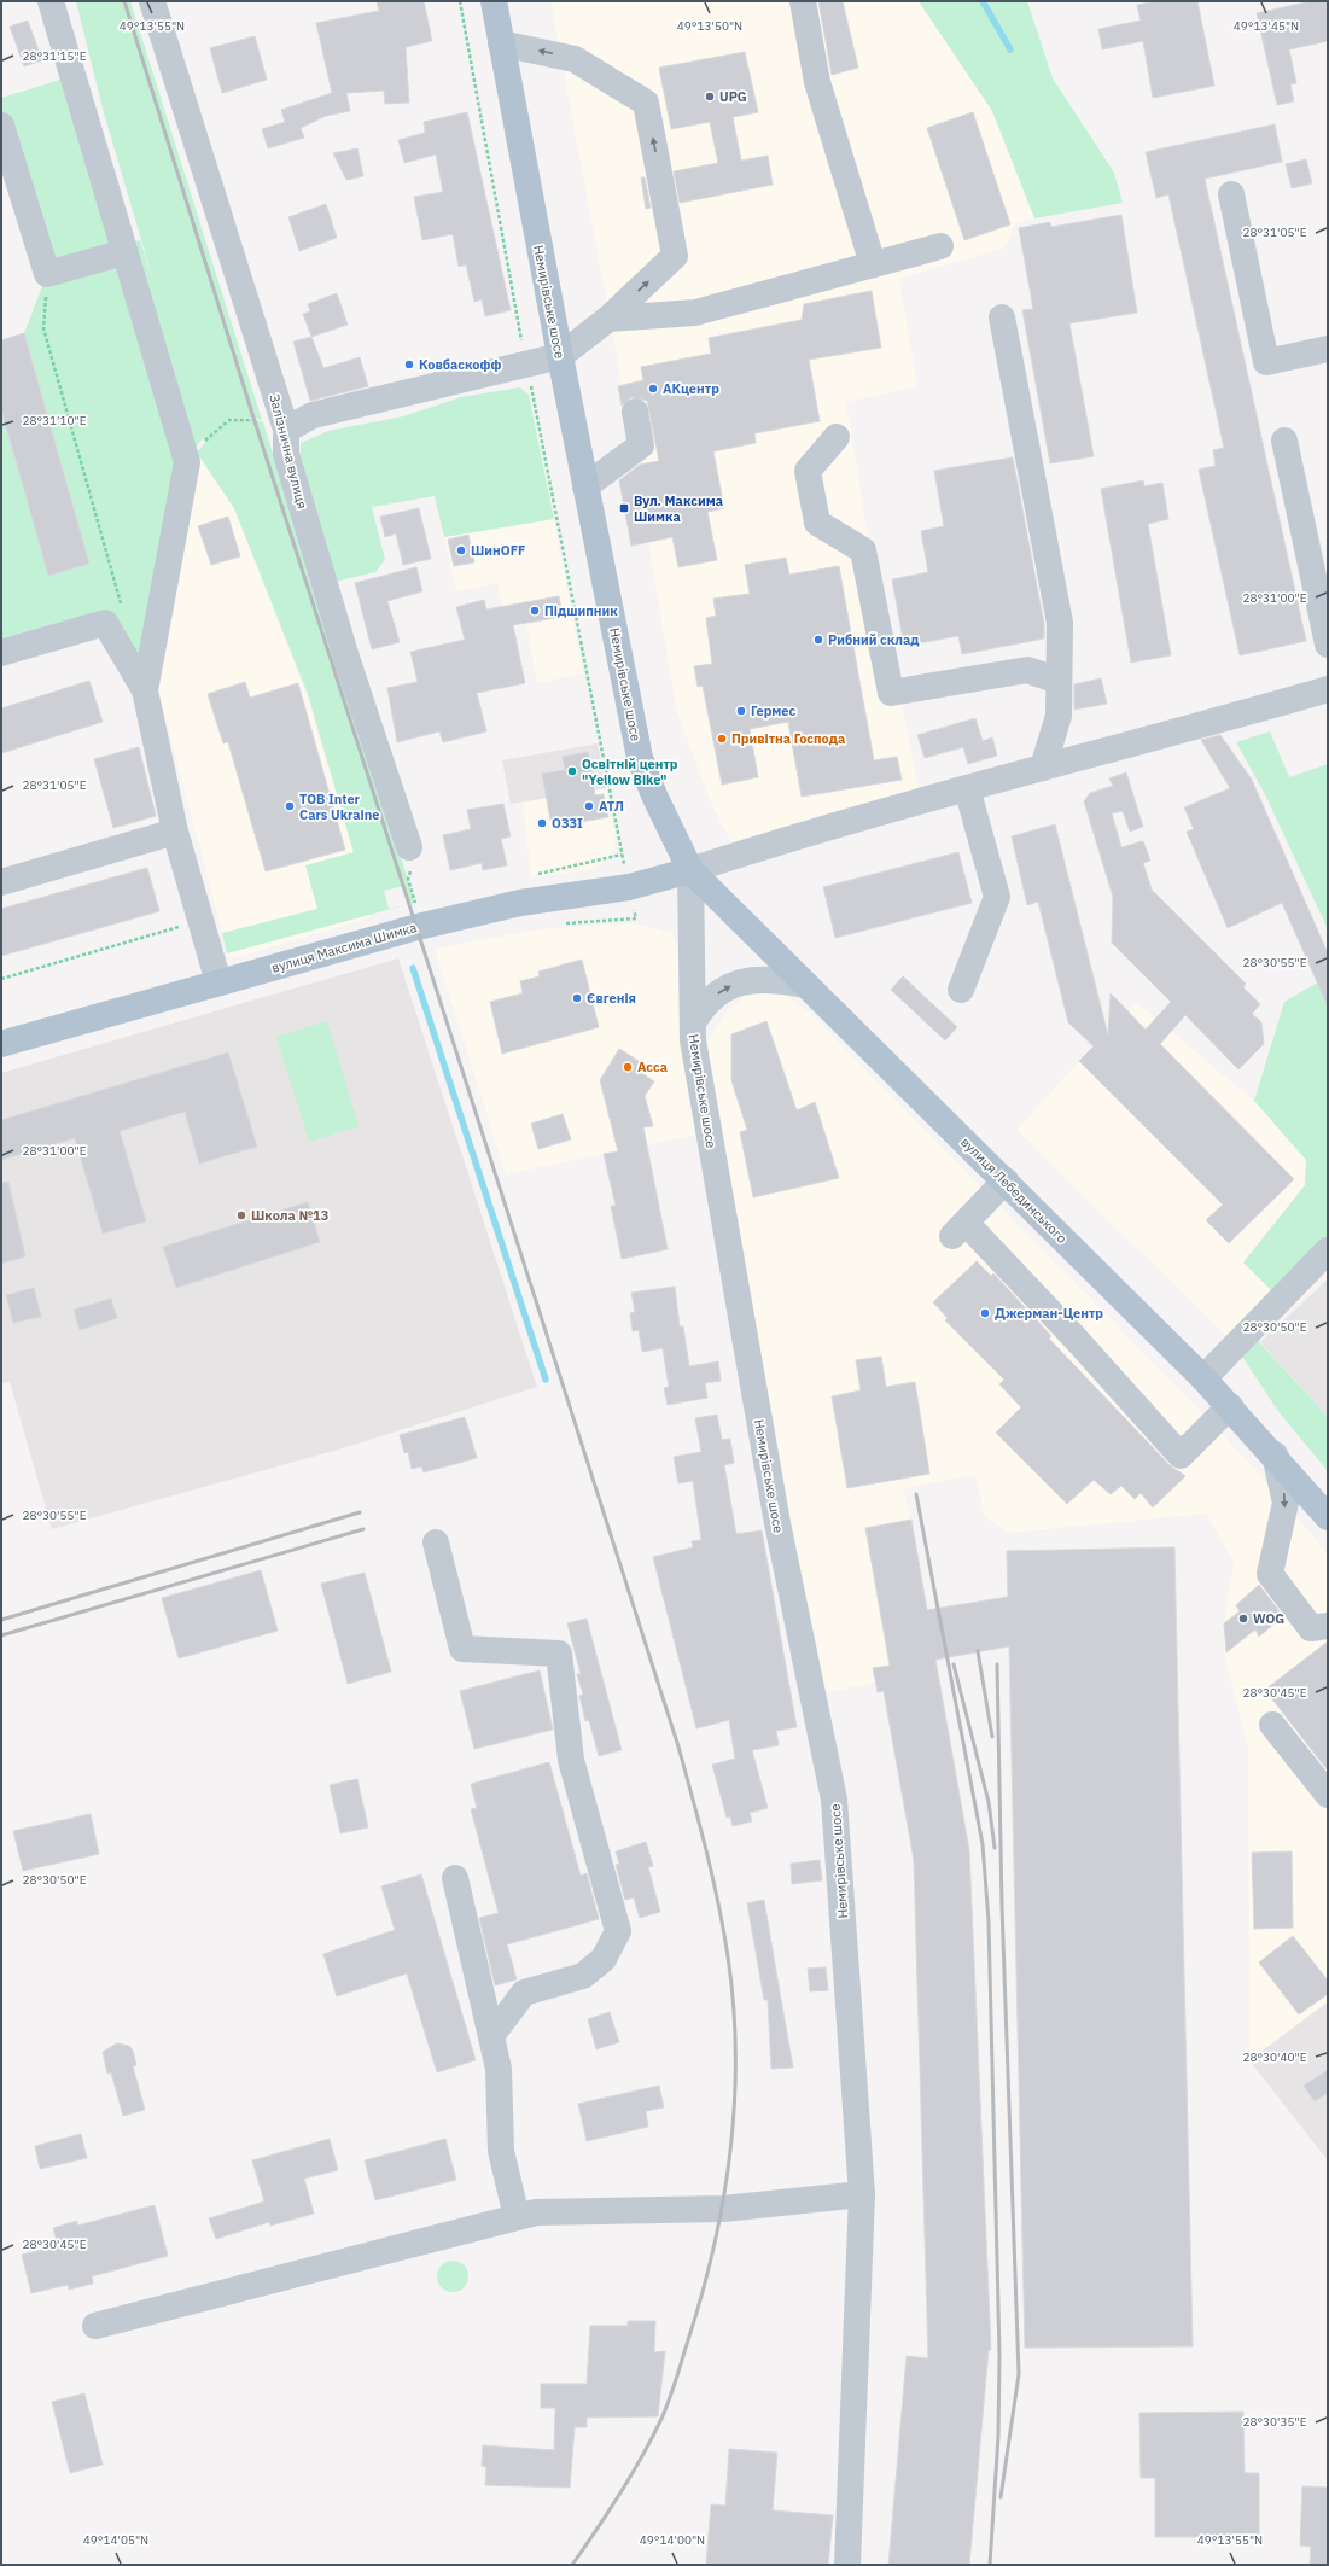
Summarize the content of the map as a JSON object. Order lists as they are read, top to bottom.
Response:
{
  "streets": {
    "main road": ["Немирівське шосе", "вулиця Максима Шимка", "вулиця Лебединського"],
    "street": ["Залізнична вулиця"]
  },
  "crossings": [
    ["Немирівське шосе", "вулиця Максима Шимка"],
    ["Немирівське шосе", "вулиця Лебединського"],
    ["вулиця Максима Шимка", "вулиця Лебединського"]
  ],
  "places": {
    "other": [
      "UPG",
      "Ковбаскофф",
      "АКцентр",
      "ШинOFF",
      "Підшипник",
      "Рибний склад",
      "Гермес",
      "Привітна Господа",
      "Освітній центр \"Yellow Bike\"",
      "ТОВ Inter Cars Ukraine",
      "АТЛ",
      "ОЗЗІ",
      "Євгенія",
      "Асса",
      "Школа №13",
      "Джерман-Центр",
      "WOG"
    ],
    "transit": ["Вул. Максима Шимка"]
  },
  "coordinates": [
    "49°13'55\"N",
    "49°13'50\"N",
    "49°13'45\"N",
    "28°31'15\"E",
    "28°31'05\"E",
    "28°31'10\"E",
    "28°31'00\"E",
    "28°30'55\"E",
    "28°30'50\"E",
    "28°30'45\"E",
    "28°30'40\"E",
    "28°30'35\"E",
    "49°14'05\"N",
    "49°14'00\"N"
  ]
}
